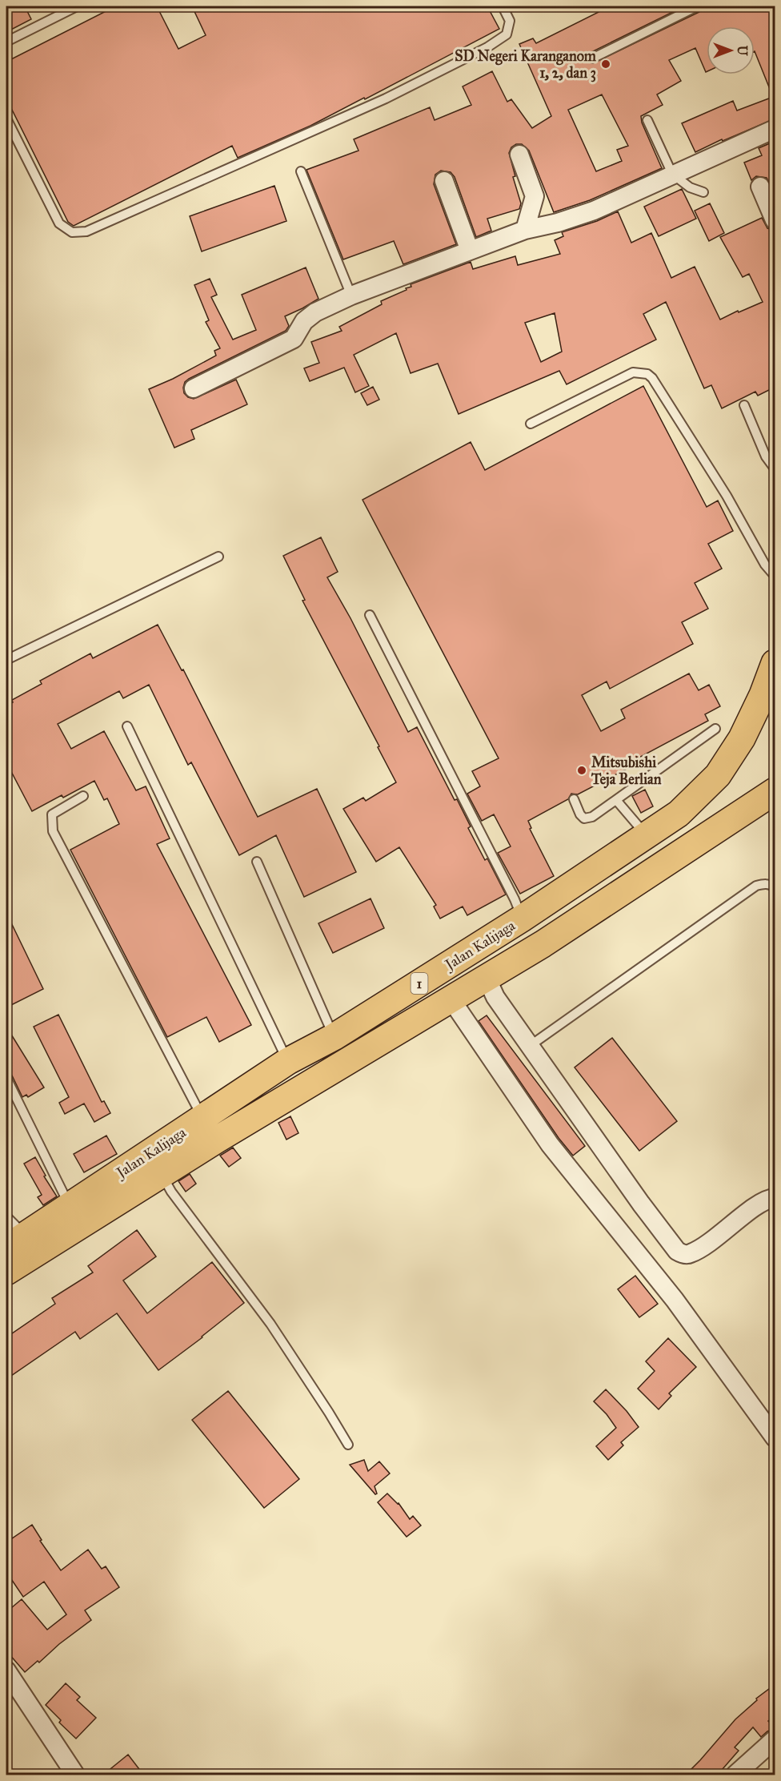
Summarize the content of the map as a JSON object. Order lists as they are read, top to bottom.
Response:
{
  "streets": {
    "highway": ["Jalan Kalijaga", "1"]
  },
  "places": ["SD Negeri Karanganom 1, 2, dan 3", "Mitsubishi Teja Berlian"],
  "north": "right"
}
